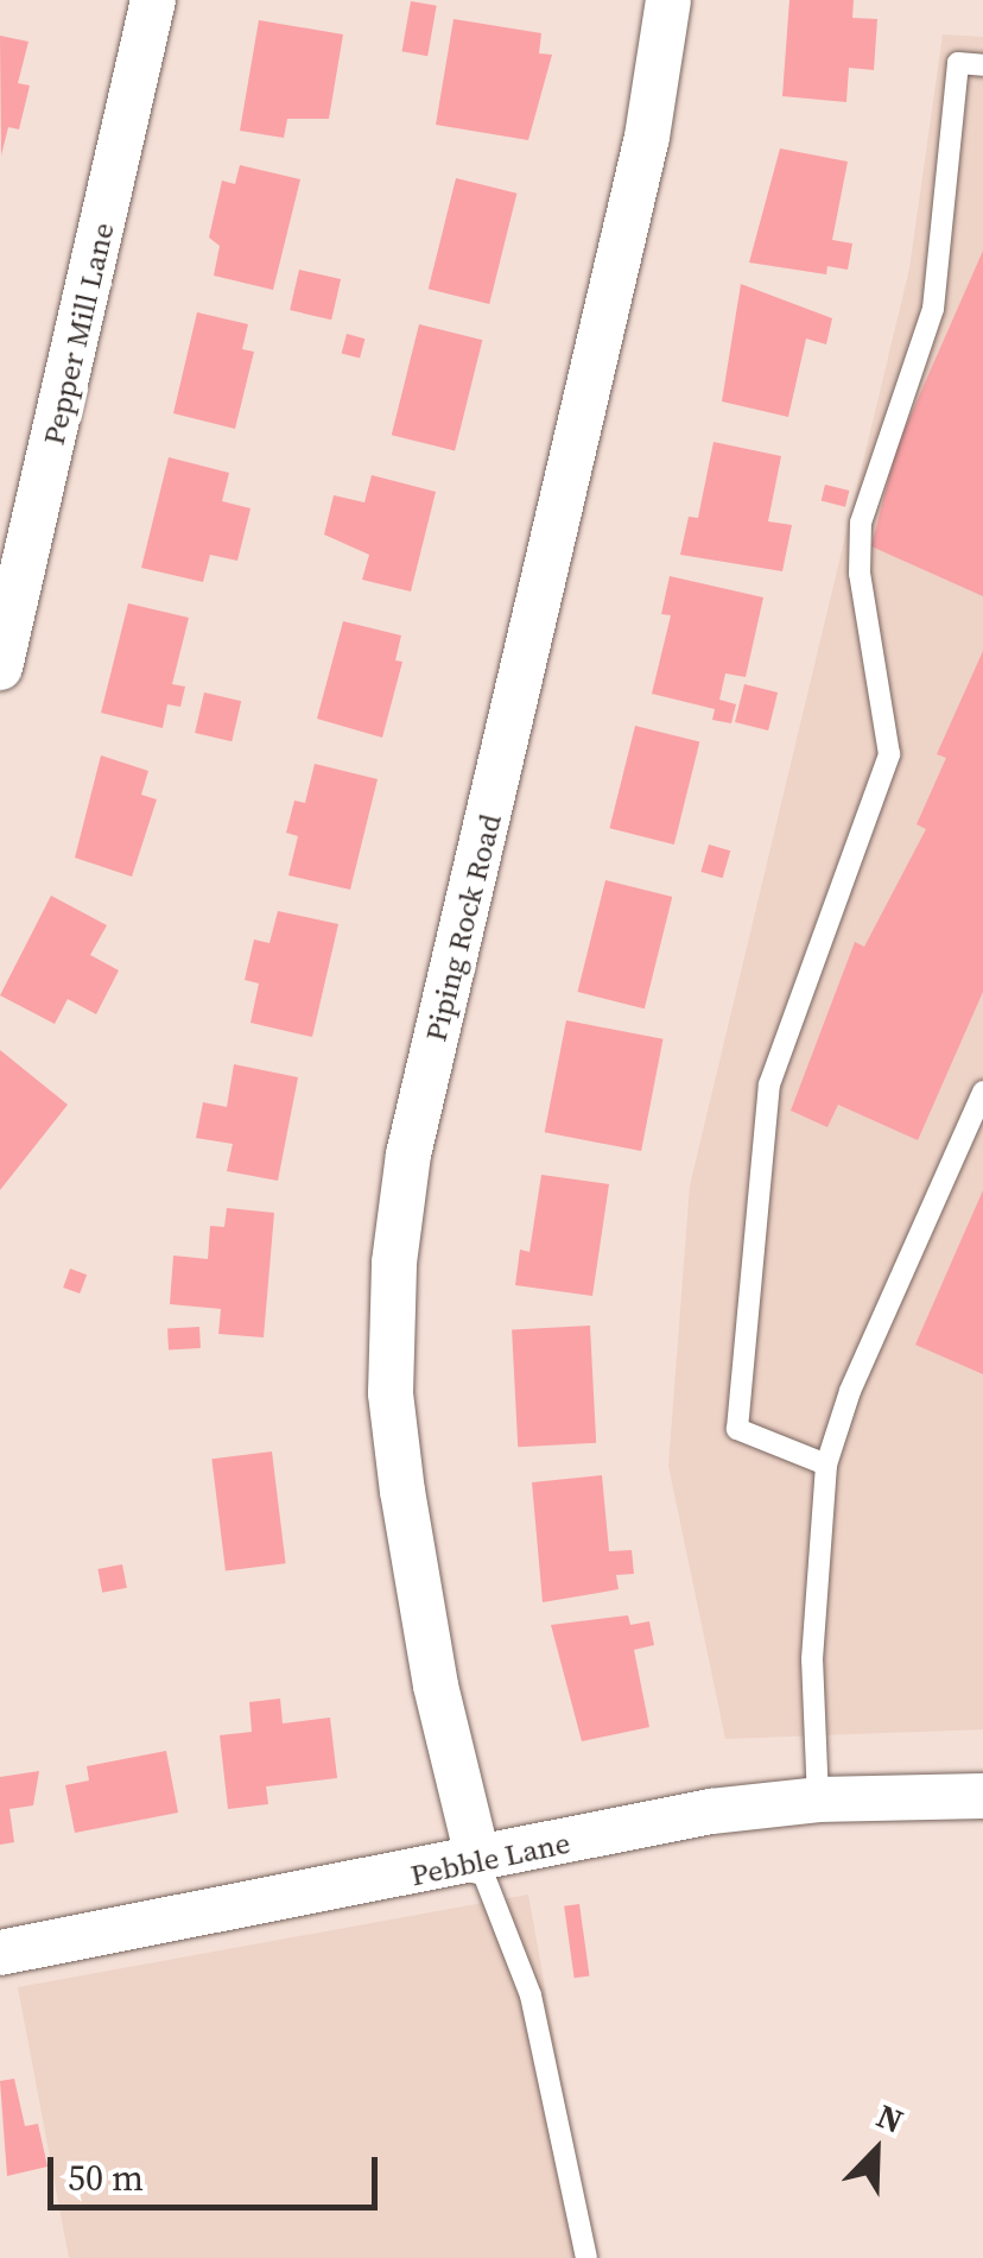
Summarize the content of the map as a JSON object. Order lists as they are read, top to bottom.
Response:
{
  "streets": {
    "street": ["Pepper Mill Lane", "Piping Rock Road", "Pebble Lane"]
  },
  "crossings": [
    ["Piping Rock Road", "Pebble Lane"]
  ],
  "scale_bar": "50 m",
  "north": "top right"
}
